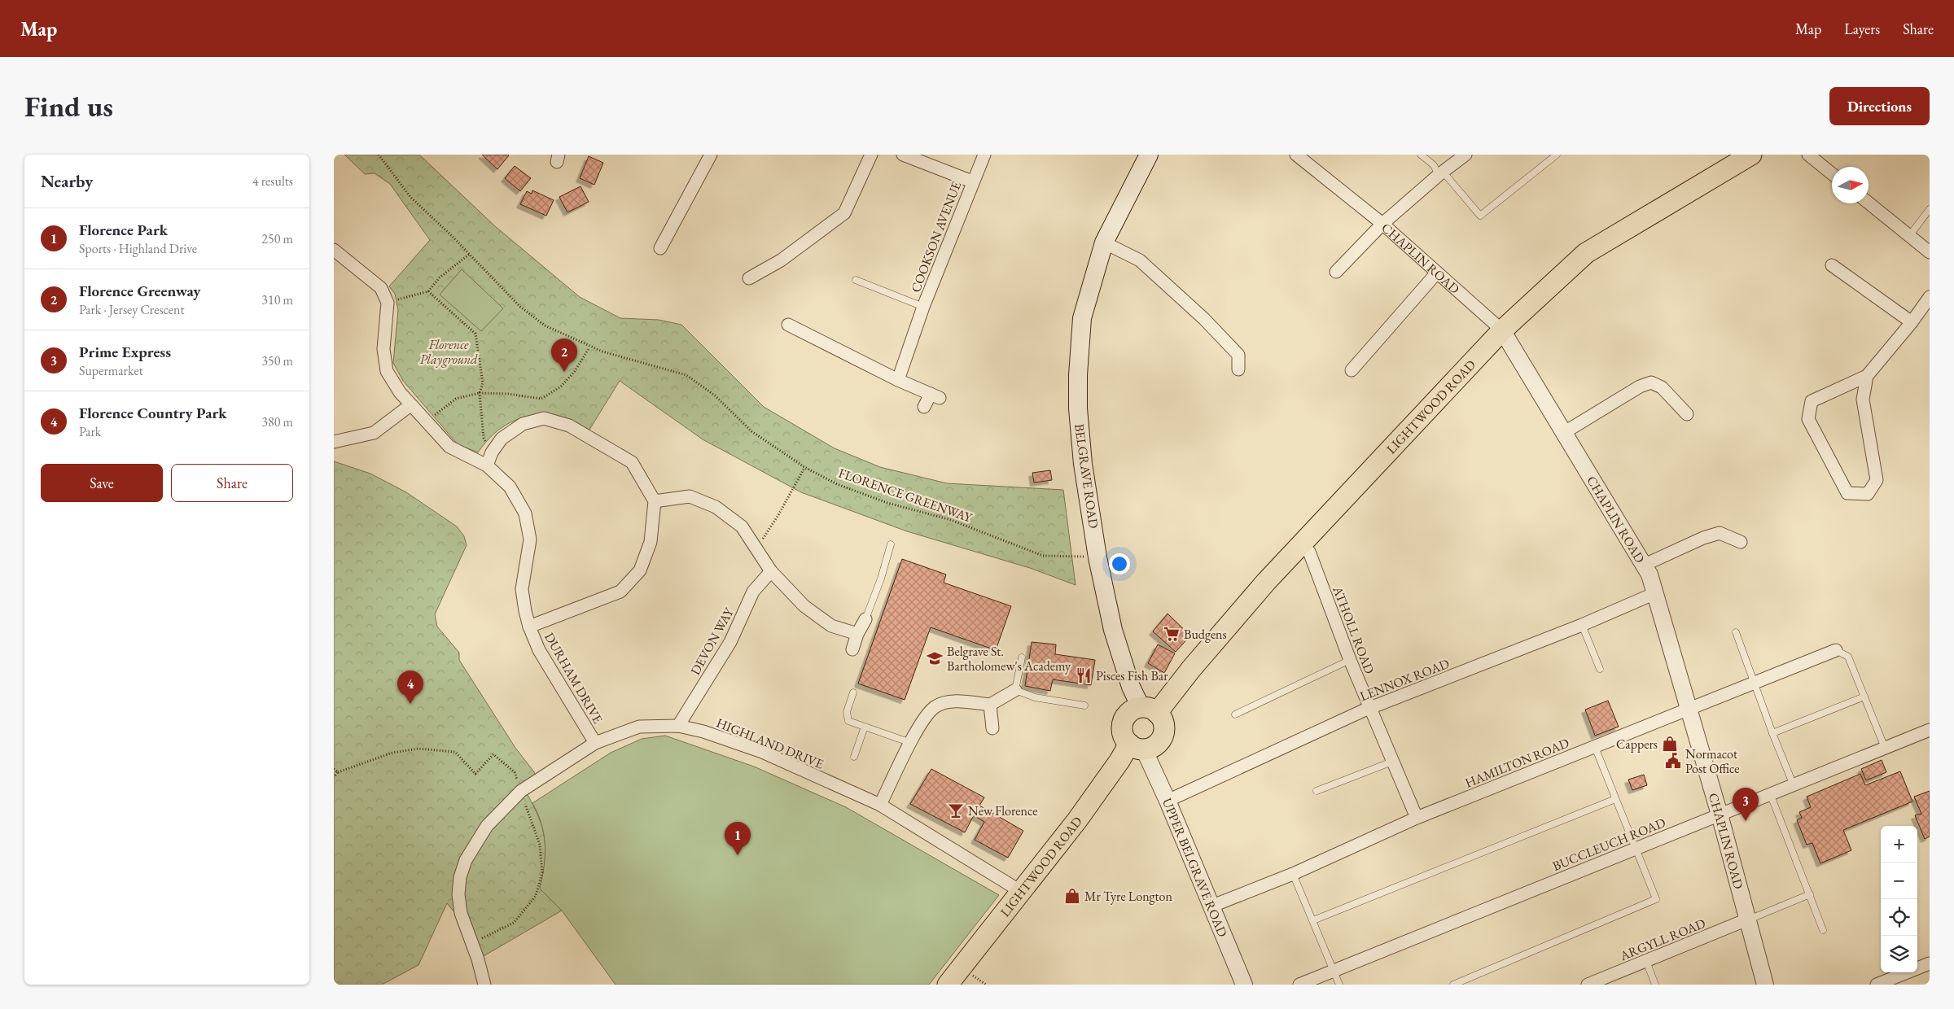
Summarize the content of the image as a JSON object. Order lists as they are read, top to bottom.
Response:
{
  "streets": {
    "main road": ["LIGHTWOOD ROAD", "BELGRAVE ROAD"],
    "street": [
      "COOKSON AVENUE",
      "CHAPLIN ROAD",
      "ATHOLL ROAD",
      "DEVON WAY",
      "DURHAM DRIVE",
      "LENNOX ROAD",
      "HIGHLAND DRIVE",
      "HAMILTON ROAD",
      "BUCCLEUCH ROAD",
      "UPPER BELGRAVE ROAD",
      "ARGYLL ROAD"
    ],
    "path": ["FLORENCE GREENWAY"]
  },
  "crossings": [
    ["CHAPLIN ROAD", "LIGHTWOOD ROAD"],
    ["CHAPLIN ROAD", "LENNOX ROAD"],
    ["CHAPLIN ROAD", "HAMILTON ROAD"],
    ["CHAPLIN ROAD", "BUCCLEUCH ROAD"],
    ["CHAPLIN ROAD", "ARGYLL ROAD"],
    ["LIGHTWOOD ROAD", "BELGRAVE ROAD"],
    ["LIGHTWOOD ROAD", "ATHOLL ROAD"],
    ["LIGHTWOOD ROAD", "HIGHLAND DRIVE"],
    ["LIGHTWOOD ROAD", "UPPER BELGRAVE ROAD"],
    ["BELGRAVE ROAD", "FLORENCE GREENWAY"],
    ["BELGRAVE ROAD", "UPPER BELGRAVE ROAD"],
    ["ATHOLL ROAD", "LENNOX ROAD"],
    ["ATHOLL ROAD", "HAMILTON ROAD"],
    ["DEVON WAY", "HIGHLAND DRIVE"],
    ["DURHAM DRIVE", "HIGHLAND DRIVE"],
    ["LENNOX ROAD", "UPPER BELGRAVE ROAD"],
    ["HAMILTON ROAD", "UPPER BELGRAVE ROAD"]
  ],
  "parks": ["Florence Playground"],
  "places": {
    "supermarket": ["Budgens"],
    "school or university": ["Belgrave St. Bartholomew's Academy"],
    "restaurant": ["Pisces Fish Bar"],
    "shop": ["Cappers", "Mr Tyre Longton"],
    "public building": ["Normacot Post Office"],
    "bar": ["New Florence"]
  },
  "north": "right",
  "page": {
    "header": "Map",
    "nav": ["Map", "Layers", "Share"],
    "buttons": [
      "Directions",
      ["Save", "Share"]
    ],
    "title": "Find us",
    "heading": ["Nearby", "4 results"],
    "list": [
      {
        "mark": "1",
        "name": "Florence Park",
        "note": "Sports · Highland Drive",
        "value": "250 m"
      },
      {
        "mark": "2",
        "name": "Florence Greenway",
        "note": "Park · Jersey Crescent",
        "value": "310 m"
      },
      {
        "mark": "3",
        "name": "Prime Express",
        "note": "Supermarket",
        "value": "350 m"
      },
      {
        "mark": "4",
        "name": "Florence Country Park",
        "note": "Park",
        "value": "380 m"
      }
    ],
    "pins": [
      "2",
      "4",
      "3",
      "1"
    ],
    "map_buttons": ["+", "−"]
  }
}
